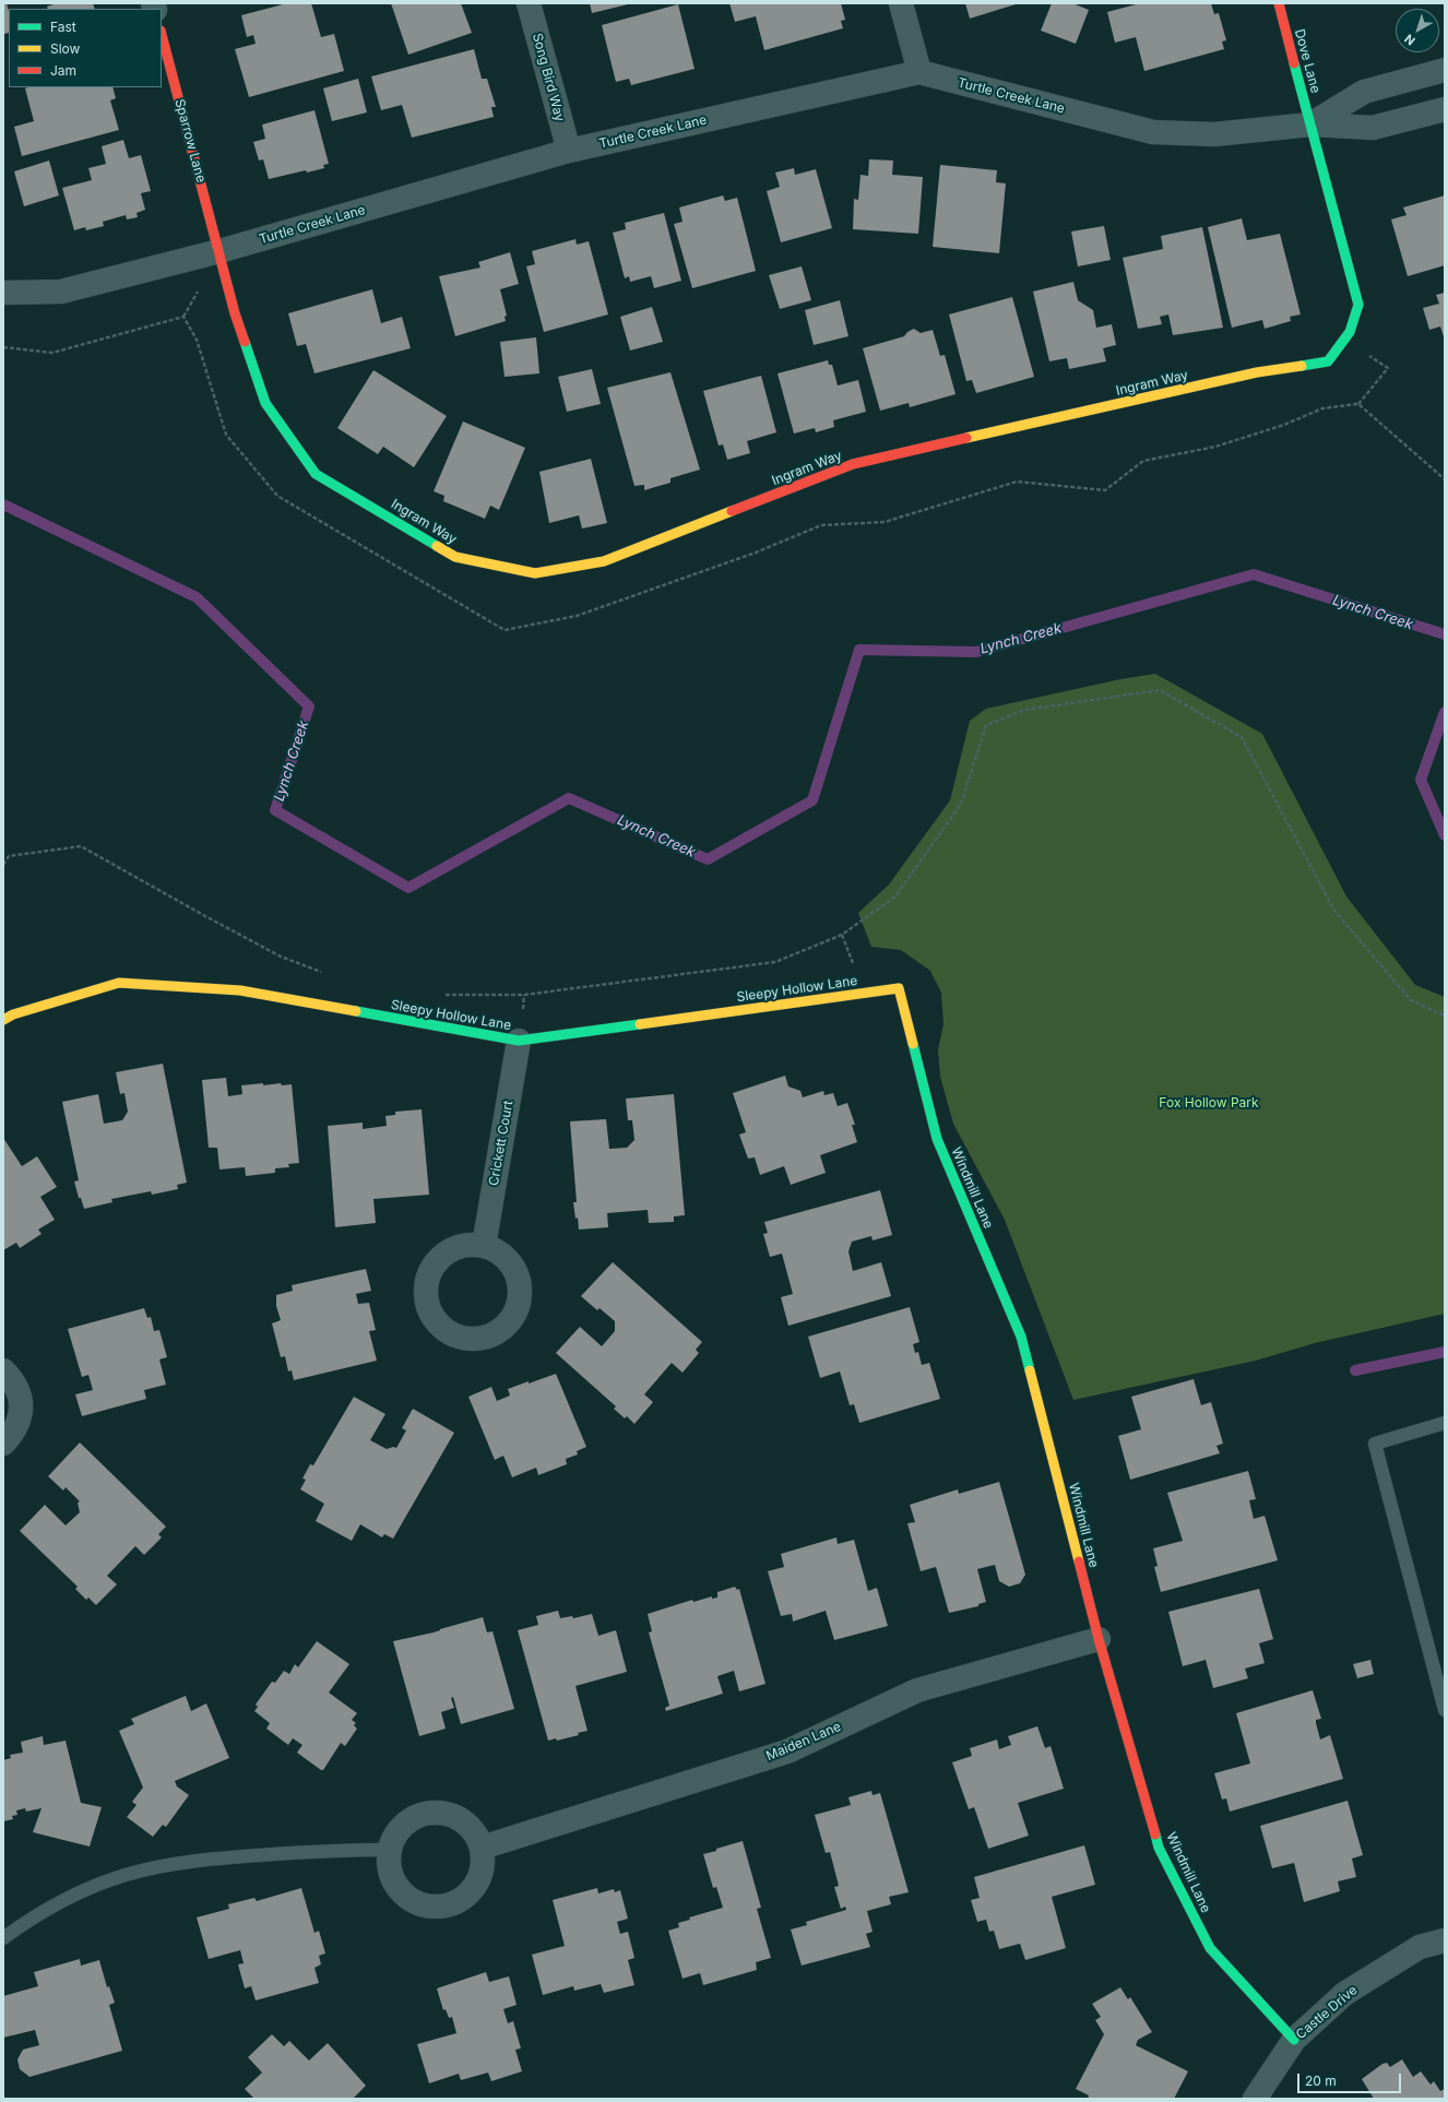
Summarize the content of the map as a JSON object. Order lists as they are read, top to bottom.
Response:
{
  "streets": {
    "street": [
      "Dove Lane",
      "Song Bird Way",
      "Turtle Creek Lane",
      "Sparrow Lane",
      "Ingram Way",
      "Sleepy Hollow Lane",
      "Crickett Court",
      "Windmill Lane",
      "Maiden Lane",
      "Castle Drive"
    ]
  },
  "crossings": [
    ["Dove Lane", "Turtle Creek Lane"],
    ["Dove Lane", "Ingram Way"],
    ["Song Bird Way", "Turtle Creek Lane"],
    ["Turtle Creek Lane", "Sparrow Lane"],
    ["Turtle Creek Lane", "Ingram Way"],
    ["Sparrow Lane", "Ingram Way"],
    ["Sleepy Hollow Lane", "Crickett Court"],
    ["Sleepy Hollow Lane", "Windmill Lane"],
    ["Windmill Lane", "Maiden Lane"],
    ["Windmill Lane", "Castle Drive"]
  ],
  "water": ["Lynch Creek"],
  "parks": ["Fox Hollow Park"],
  "legend": ["Fast", "Slow", "Jam"],
  "scale_bar": "20 m",
  "north": "bottom left"
}
